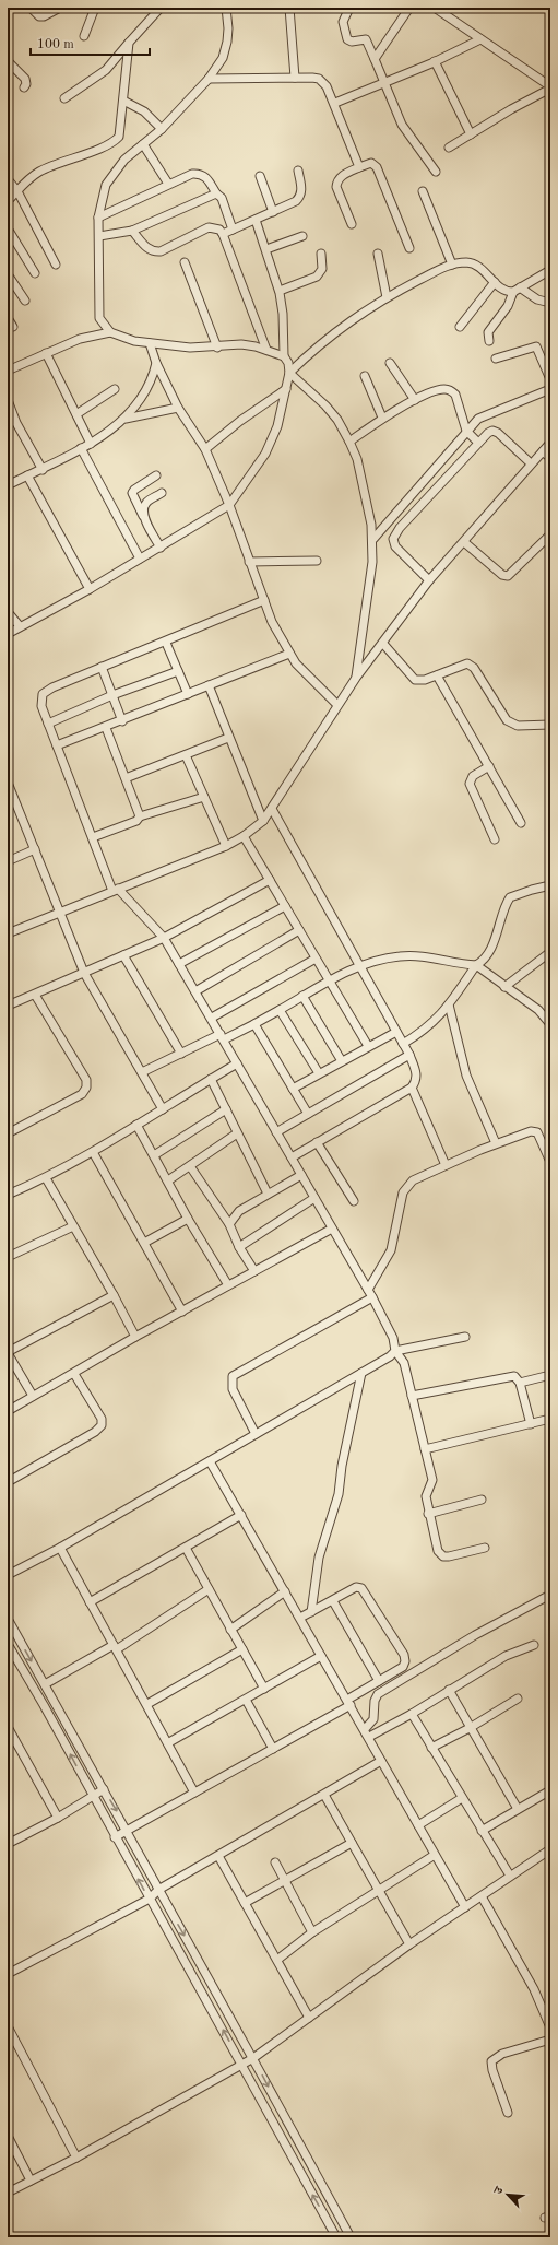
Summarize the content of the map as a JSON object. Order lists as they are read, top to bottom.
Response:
{
  "scale_bar": "100 m",
  "north": "top left"
}
